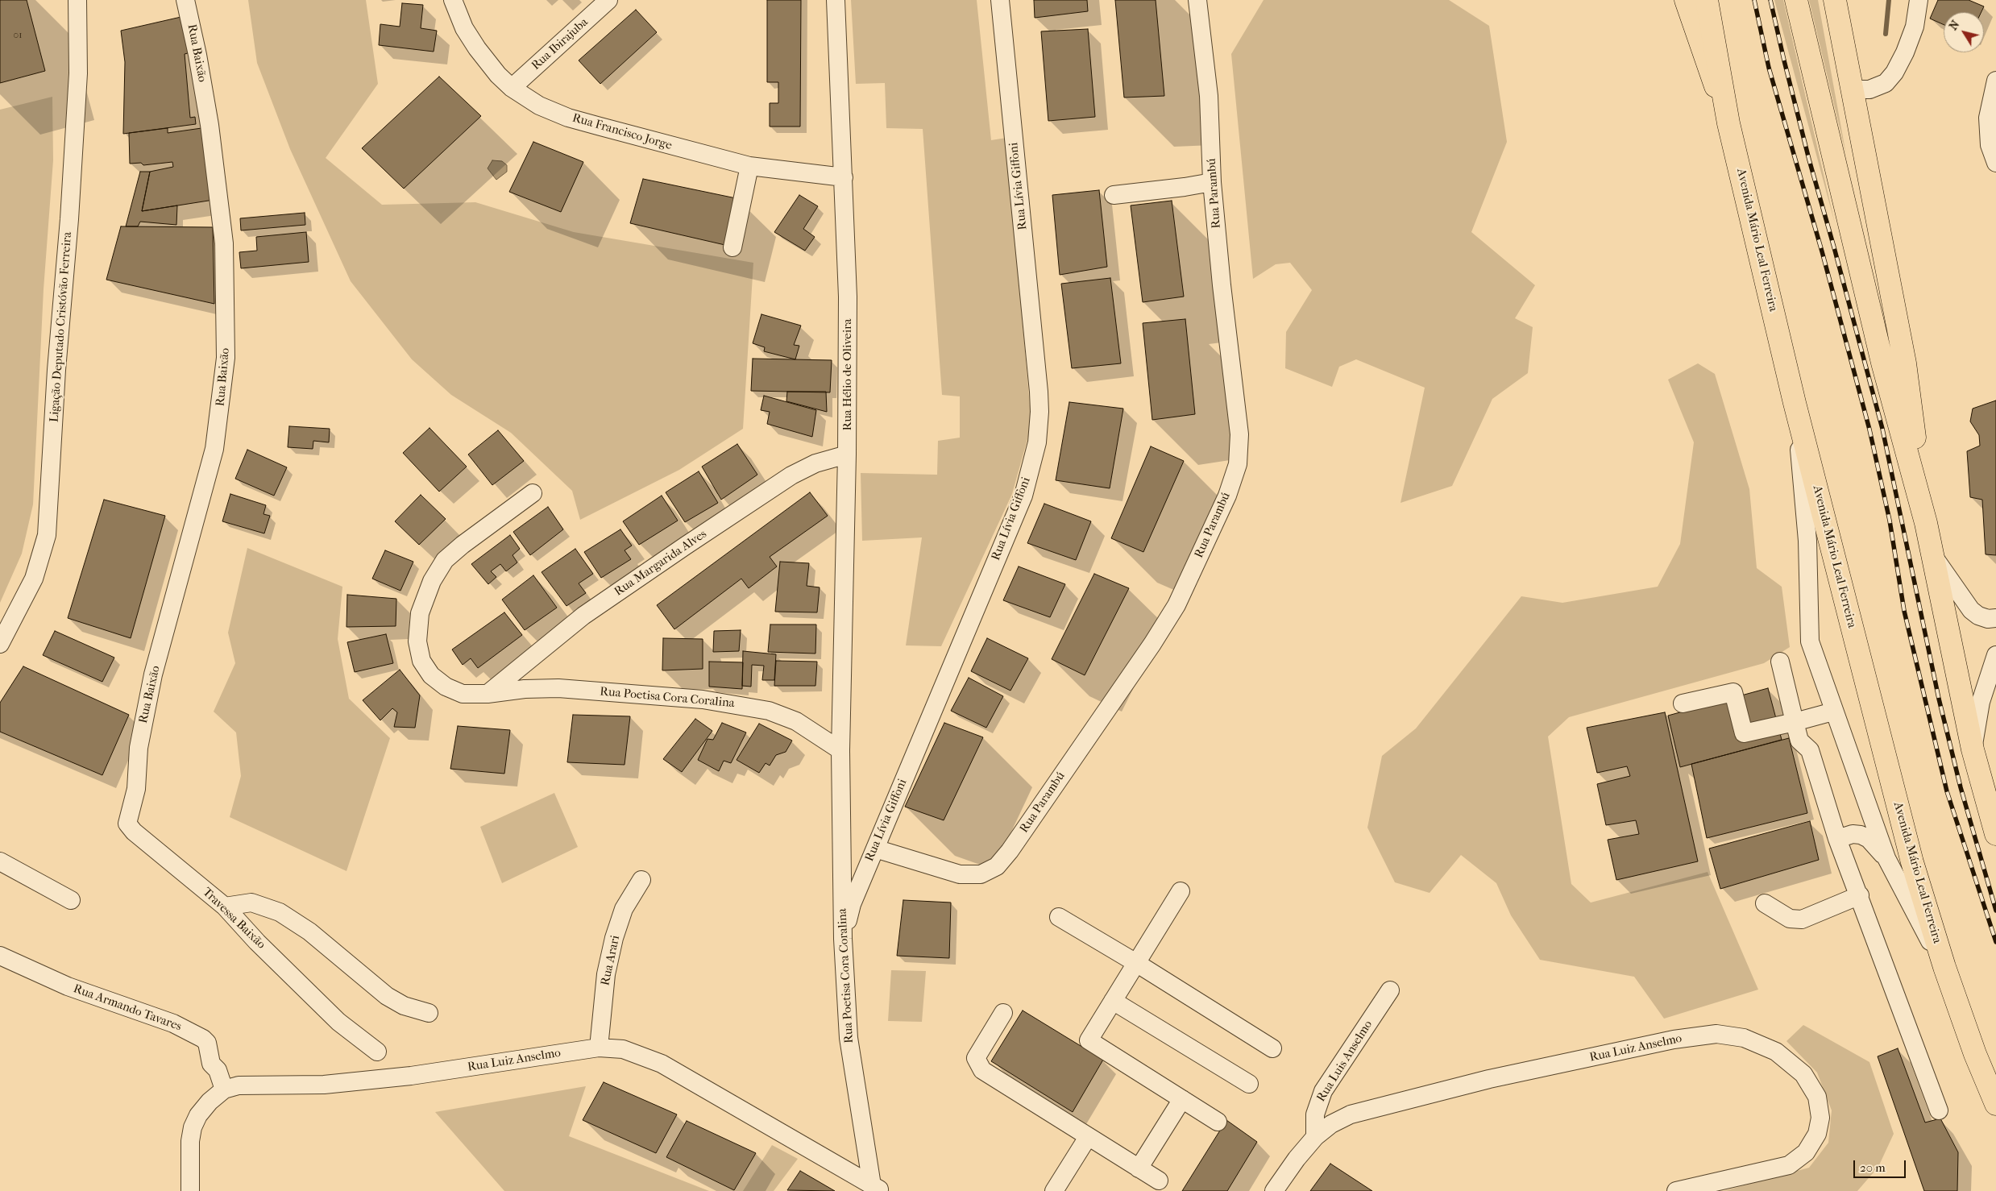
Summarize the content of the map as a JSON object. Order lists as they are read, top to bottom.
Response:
{
  "streets": {
    "main road": ["Avenida Mário Leal Ferreira"],
    "street": [
      "Rua Ibirajuba",
      "Rua Baixão",
      "Rua Francisco Jorge",
      "Rua Lívia Giffoni",
      "Rua Parambú",
      "Ligação Deputado Cristóvão Ferreira",
      "Rua Hélio de Oliveira",
      "Rua Margarida Alves",
      "Rua Poetisa Cora Coralina",
      "Travessa Baixão",
      "Rua Arari",
      "Rua Armando Tavares",
      "Rua Luiz Anselmo",
      "Rua Luis Anselmo"
    ]
  },
  "crossings": [
    ["Rua Ibirajuba", "Rua Francisco Jorge"],
    ["Rua Baixão", "Travessa Baixão"],
    ["Rua Francisco Jorge", "Rua Hélio de Oliveira"],
    ["Rua Lívia Giffoni", "Rua Parambú"],
    ["Rua Lívia Giffoni", "Rua Poetisa Cora Coralina"],
    ["Rua Hélio de Oliveira", "Rua Margarida Alves"],
    ["Rua Hélio de Oliveira", "Rua Poetisa Cora Coralina"],
    ["Rua Margarida Alves", "Rua Poetisa Cora Coralina"],
    ["Rua Poetisa Cora Coralina", "Rua Luiz Anselmo"],
    ["Rua Arari", "Rua Luiz Anselmo"],
    ["Rua Armando Tavares", "Rua Luiz Anselmo"],
    ["Rua Luiz Anselmo", "Rua Luis Anselmo"]
  ],
  "house_numbers": ["01"],
  "scale_bar": "20 m",
  "north": "top left"
}
